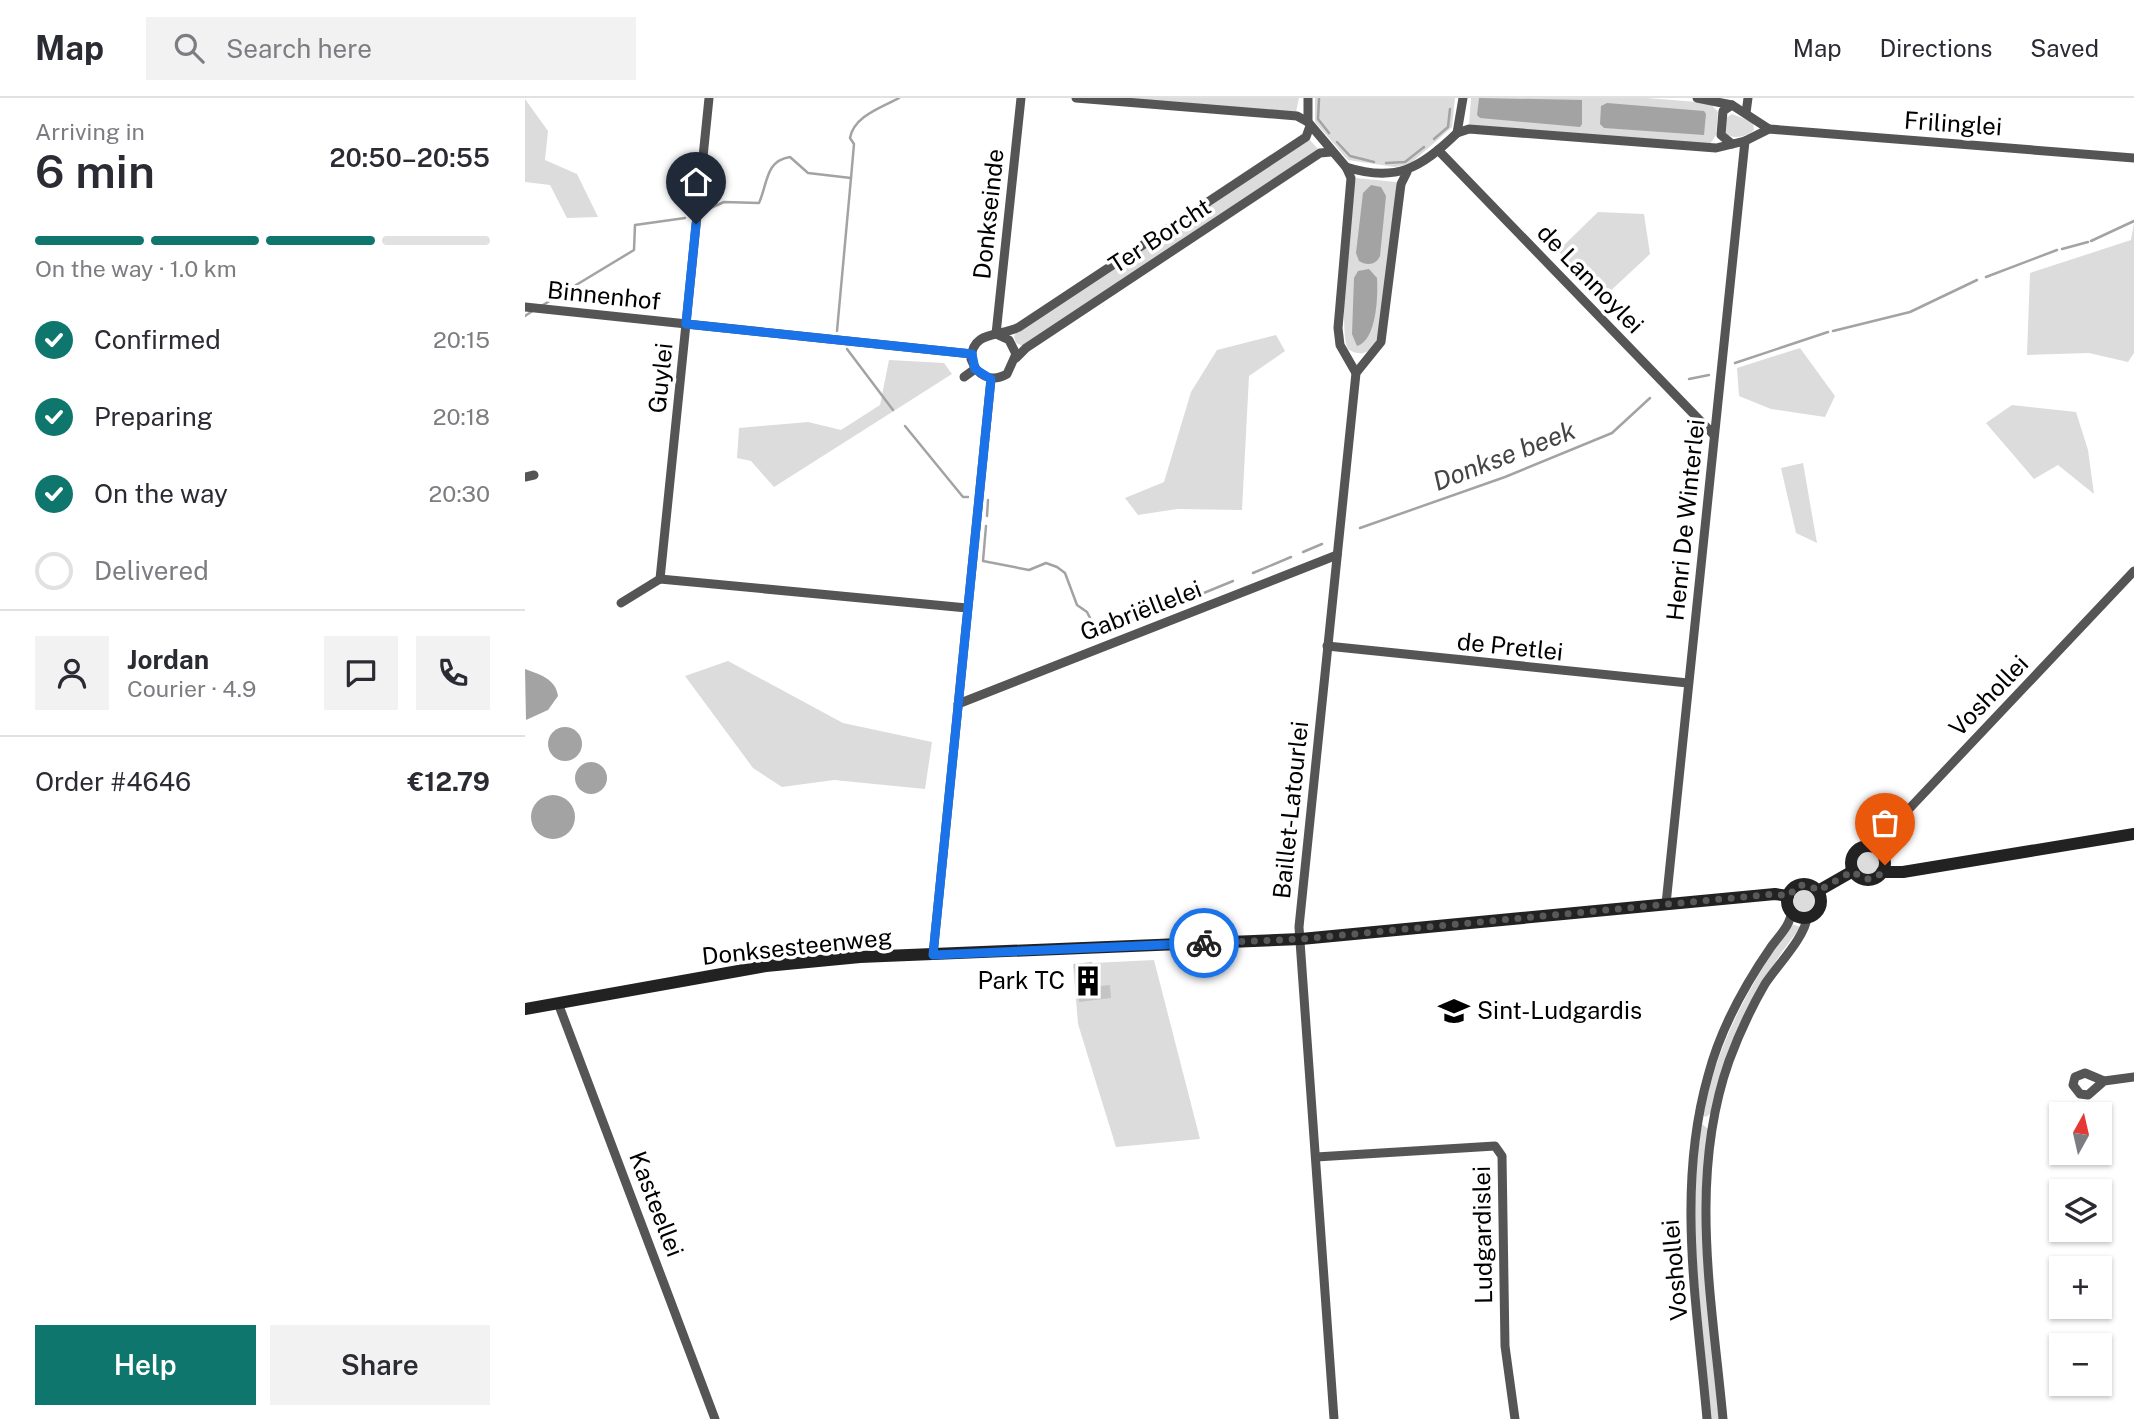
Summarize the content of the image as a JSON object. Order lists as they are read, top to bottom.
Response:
{
  "streets": {
    "street": [
      "Frilinglei",
      "Donkseinde",
      "Ter Borcht",
      "de Lannoylei",
      "Binnenhof",
      "Guylei",
      "Henri De Winterlei",
      "Gabriëllelei",
      "de Pretlei",
      "Voshollei",
      "Baillet-Latourlei",
      "Donksesteenweg",
      "Kasteellei",
      "Ludgardislei"
    ]
  },
  "crossings": [
    ["Donkseinde", "Ter Borcht"],
    ["Donkseinde", "Binnenhof"],
    ["Ter Borcht", "Binnenhof"],
    ["de Lannoylei", "Henri De Winterlei"],
    ["Binnenhof", "Guylei"],
    ["Henri De Winterlei", "de Pretlei"],
    ["Henri De Winterlei", "Donksesteenweg"],
    ["Gabriëllelei", "Baillet-Latourlei"],
    ["de Pretlei", "Baillet-Latourlei"],
    ["Voshollei", "Donksesteenweg"],
    ["Baillet-Latourlei", "Donksesteenweg"],
    ["Baillet-Latourlei", "Ludgardislei"],
    ["Donksesteenweg", "Kasteellei"]
  ],
  "water": ["Donkse beek"],
  "places": {
    "building": ["Park TC"],
    "school or university": ["Sint-Ludgardis"]
  },
  "north": "top",
  "page": {
    "header": "Map",
    "search": "Search here",
    "nav": ["Map", "Directions", "Saved"],
    "heading": ["6 min", "Arriving in", "20:50–20:55"],
    "panel": [
      "Jordan",
      "Courier · 4.9",
      "Order #4646",
      "€12.79"
    ],
    "bar": "On the way · 1.0 km",
    "list": [
      ["Confirmed", "20:15"],
      ["Preparing", "20:18"],
      ["On the way", "20:30"],
      "Delivered"
    ],
    "map_buttons": ["+", "−"],
    "buttons": ["Help", "Share"]
  }
}
